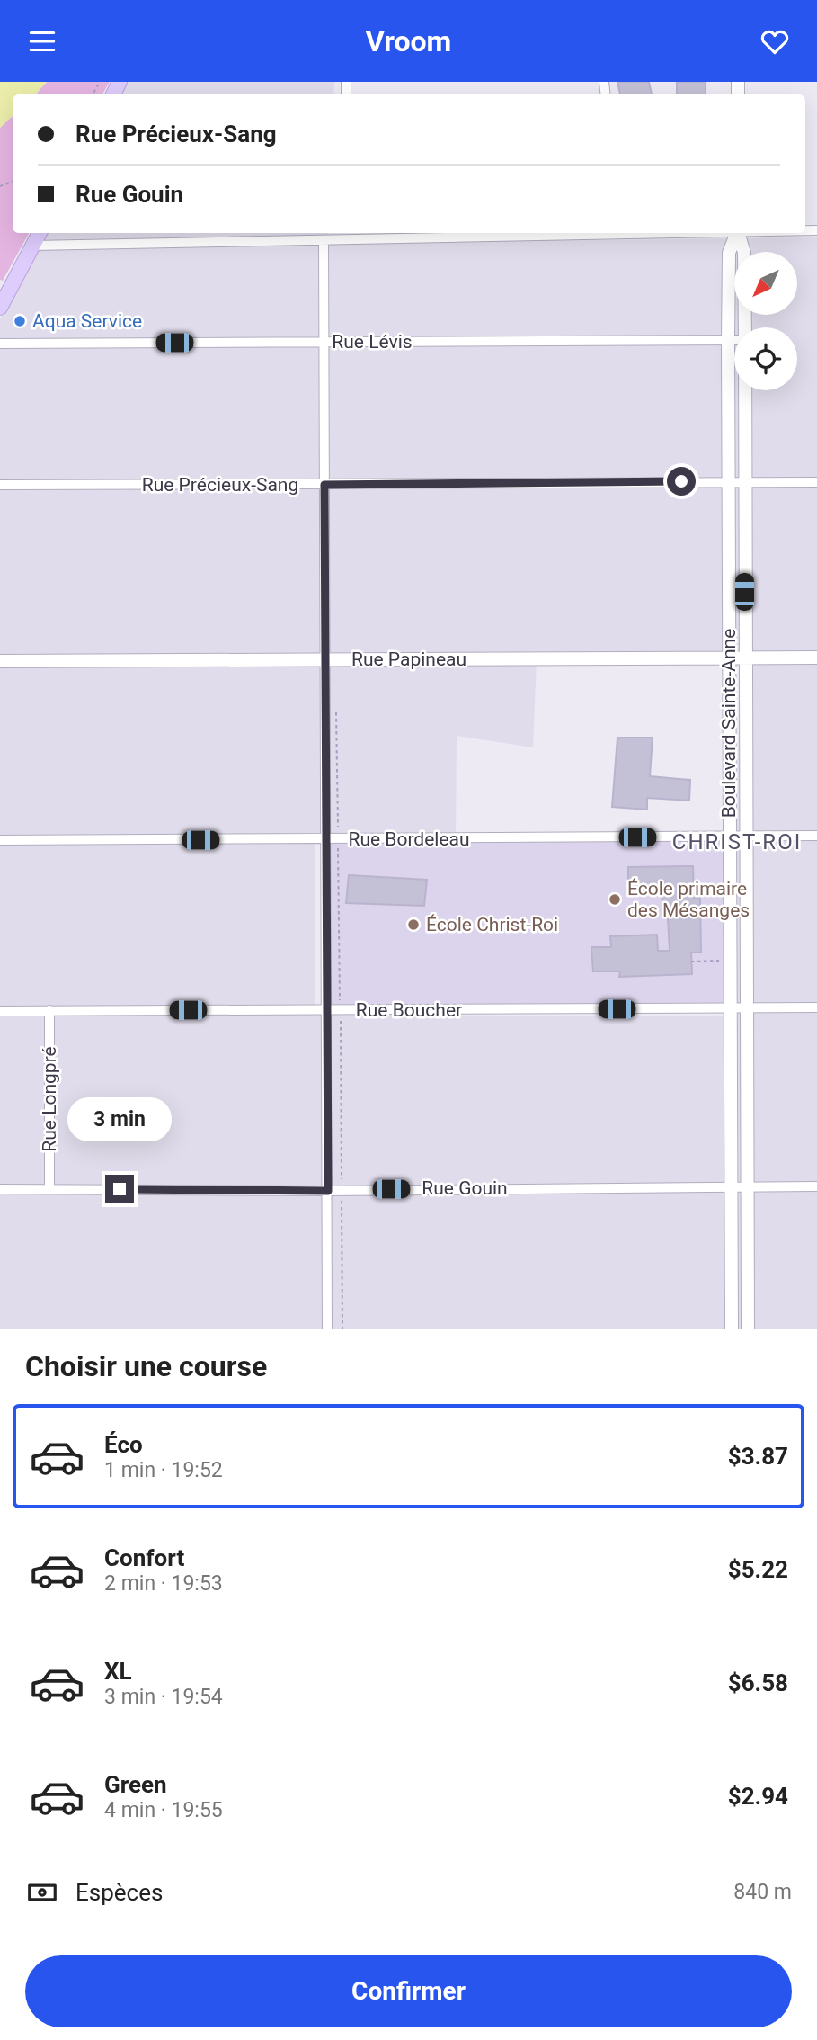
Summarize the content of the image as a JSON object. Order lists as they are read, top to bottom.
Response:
{
  "streets": {
    "street": [
      "Rue Lévis",
      "Rue Précieux-Sang",
      "Rue Papineau",
      "Boulevard Sainte-Anne",
      "Rue Bordeleau",
      "Rue Boucher",
      "Rue Longpré",
      "Rue Gouin"
    ]
  },
  "crossings": [
    ["Rue Lévis", "Boulevard Sainte-Anne"],
    ["Rue Précieux-Sang", "Boulevard Sainte-Anne"],
    ["Rue Papineau", "Boulevard Sainte-Anne"],
    ["Boulevard Sainte-Anne", "Rue Bordeleau"],
    ["Boulevard Sainte-Anne", "Rue Boucher"],
    ["Boulevard Sainte-Anne", "Rue Gouin"],
    ["Rue Boucher", "Rue Longpré"],
    ["Rue Longpré", "Rue Gouin"]
  ],
  "districts": ["CHRIST-ROI"],
  "places": ["Aqua Service", "École primaire des Mésanges", "École Christ-Roi"],
  "north": "bottom left",
  "page": {
    "header": "Vroom",
    "banner": ["Rue Précieux-Sang", "Rue Gouin"],
    "bubble": "3 min",
    "heading": "Choisir une course",
    "list": [
      {
        "name": "Éco",
        "note": "1 min · 19:52",
        "value": "$3.87"
      },
      {
        "name": "Confort",
        "note": "2 min · 19:53",
        "value": "$5.22"
      },
      {
        "name": "XL",
        "note": "3 min · 19:54",
        "value": "$6.58"
      },
      {
        "name": "Green",
        "note": "4 min · 19:55",
        "value": "$2.94"
      }
    ],
    "pay": ["Espèces", "840 m"],
    "buttons": "Confirmer"
  }
}
